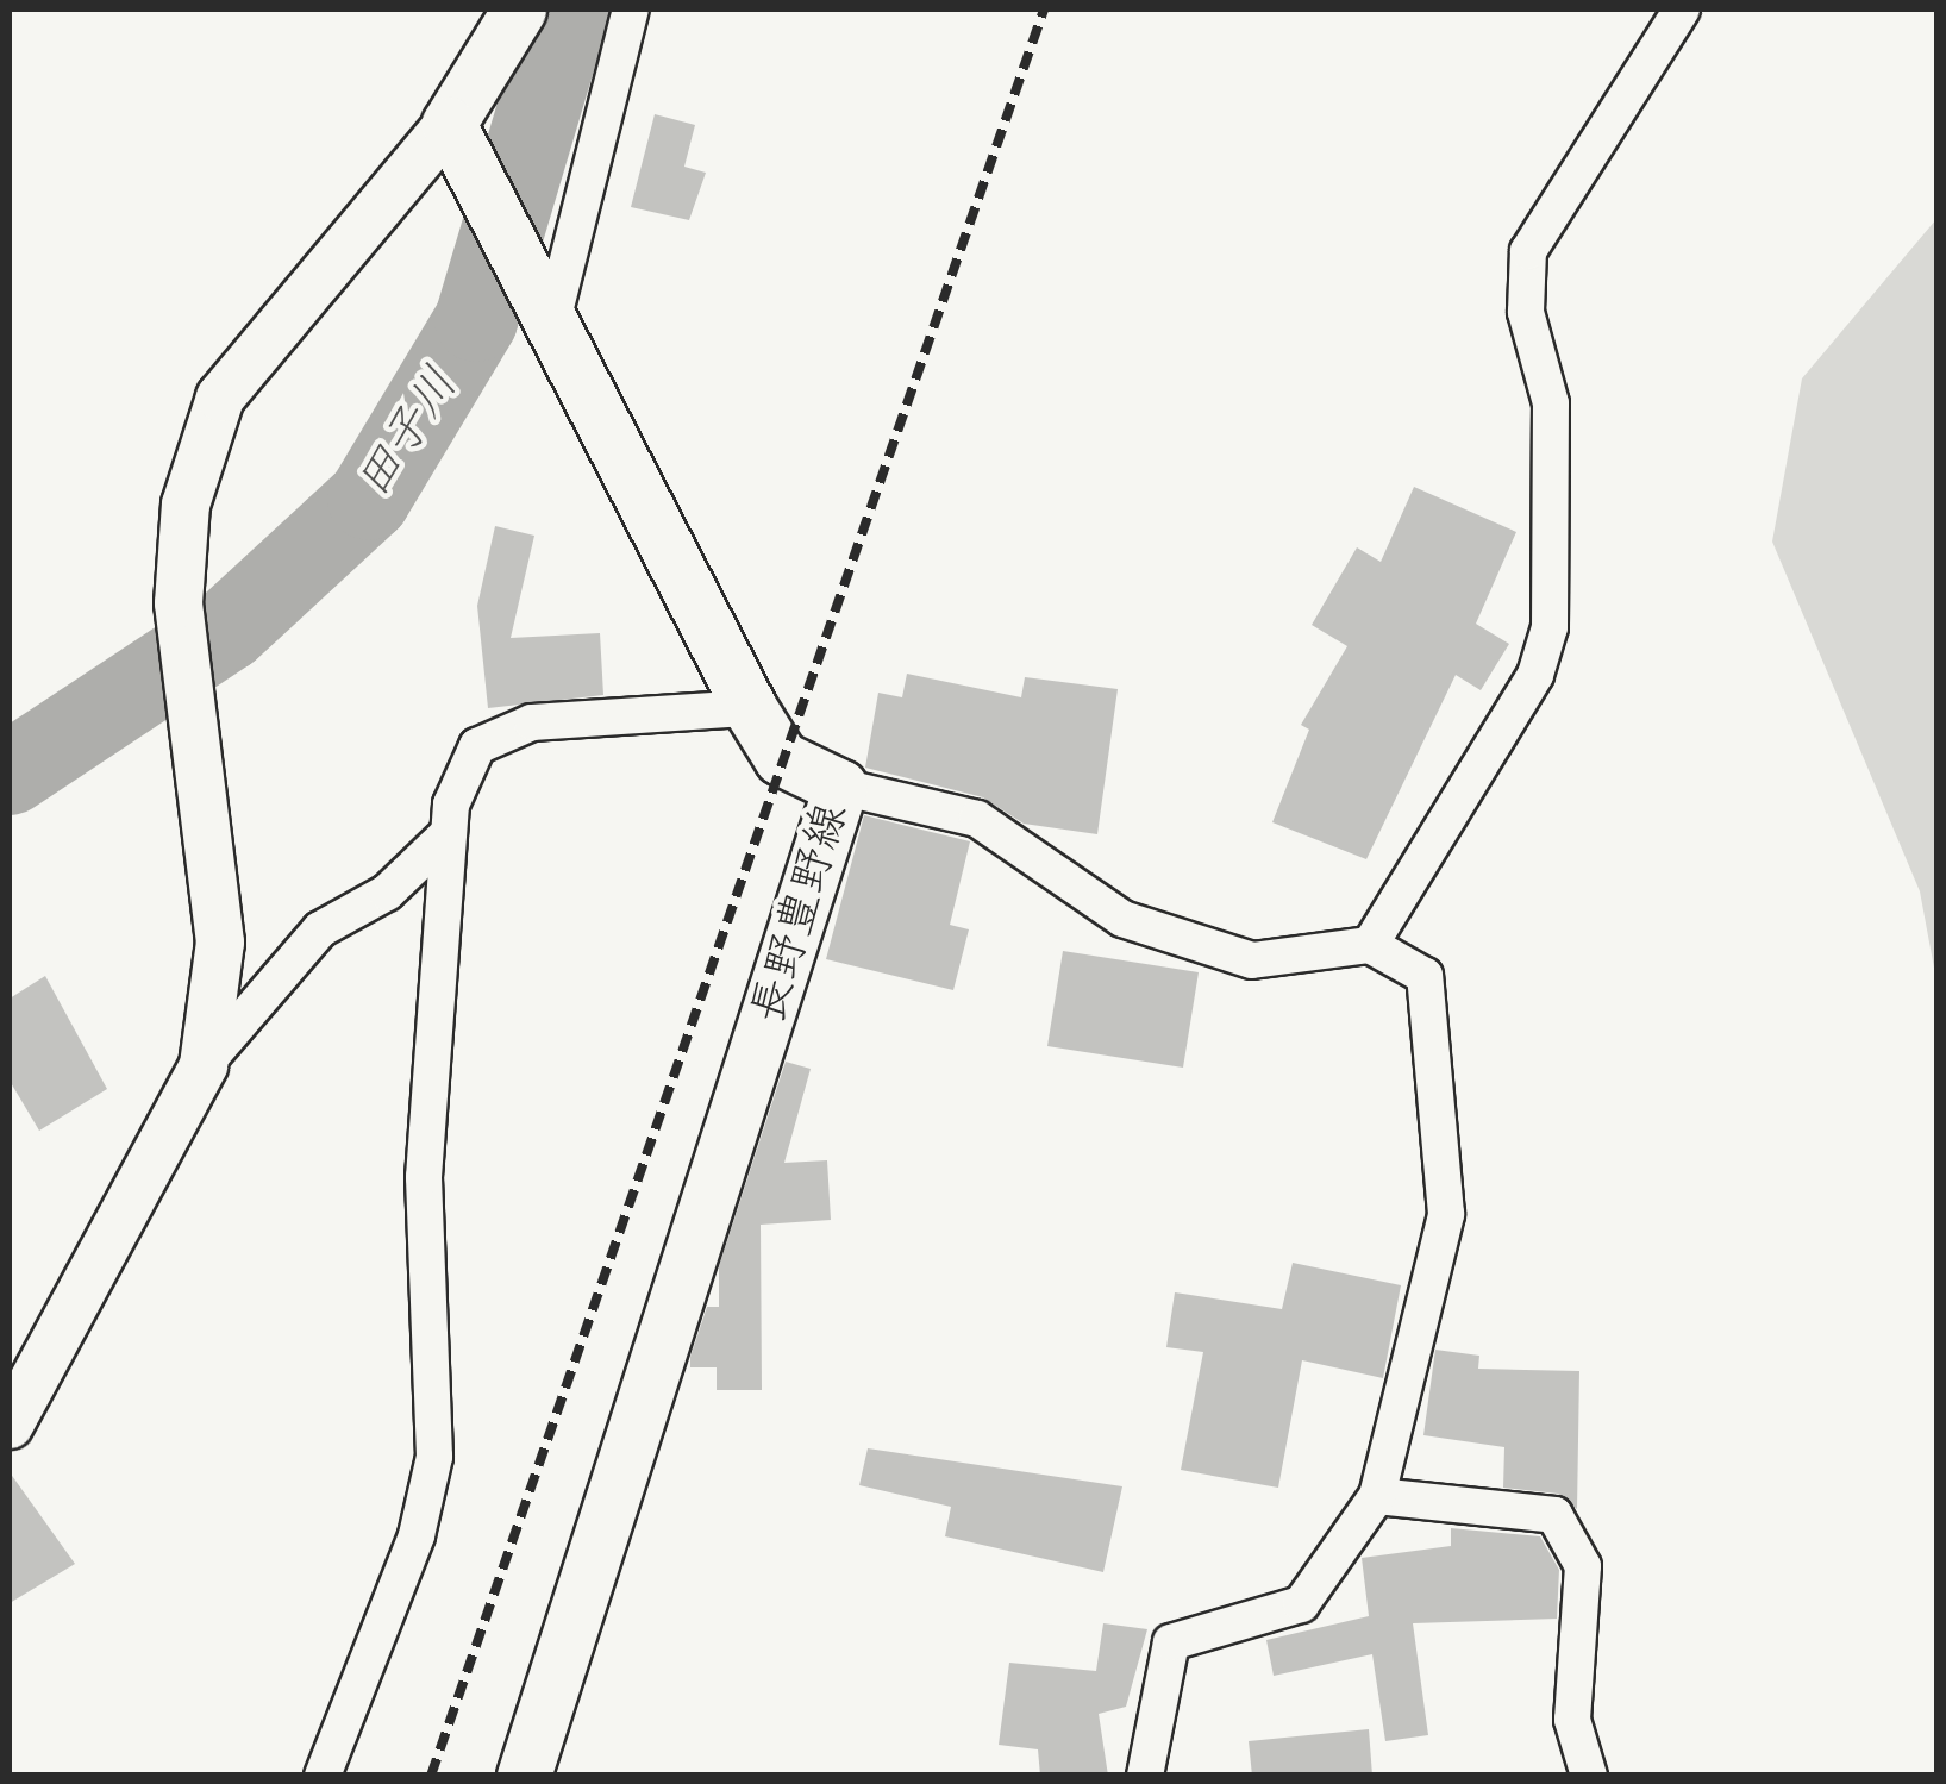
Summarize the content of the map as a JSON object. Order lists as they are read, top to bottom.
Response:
{
  "streets": {
    "main road": ["長野豊野線"]
  },
  "water": ["田子川"]
}
